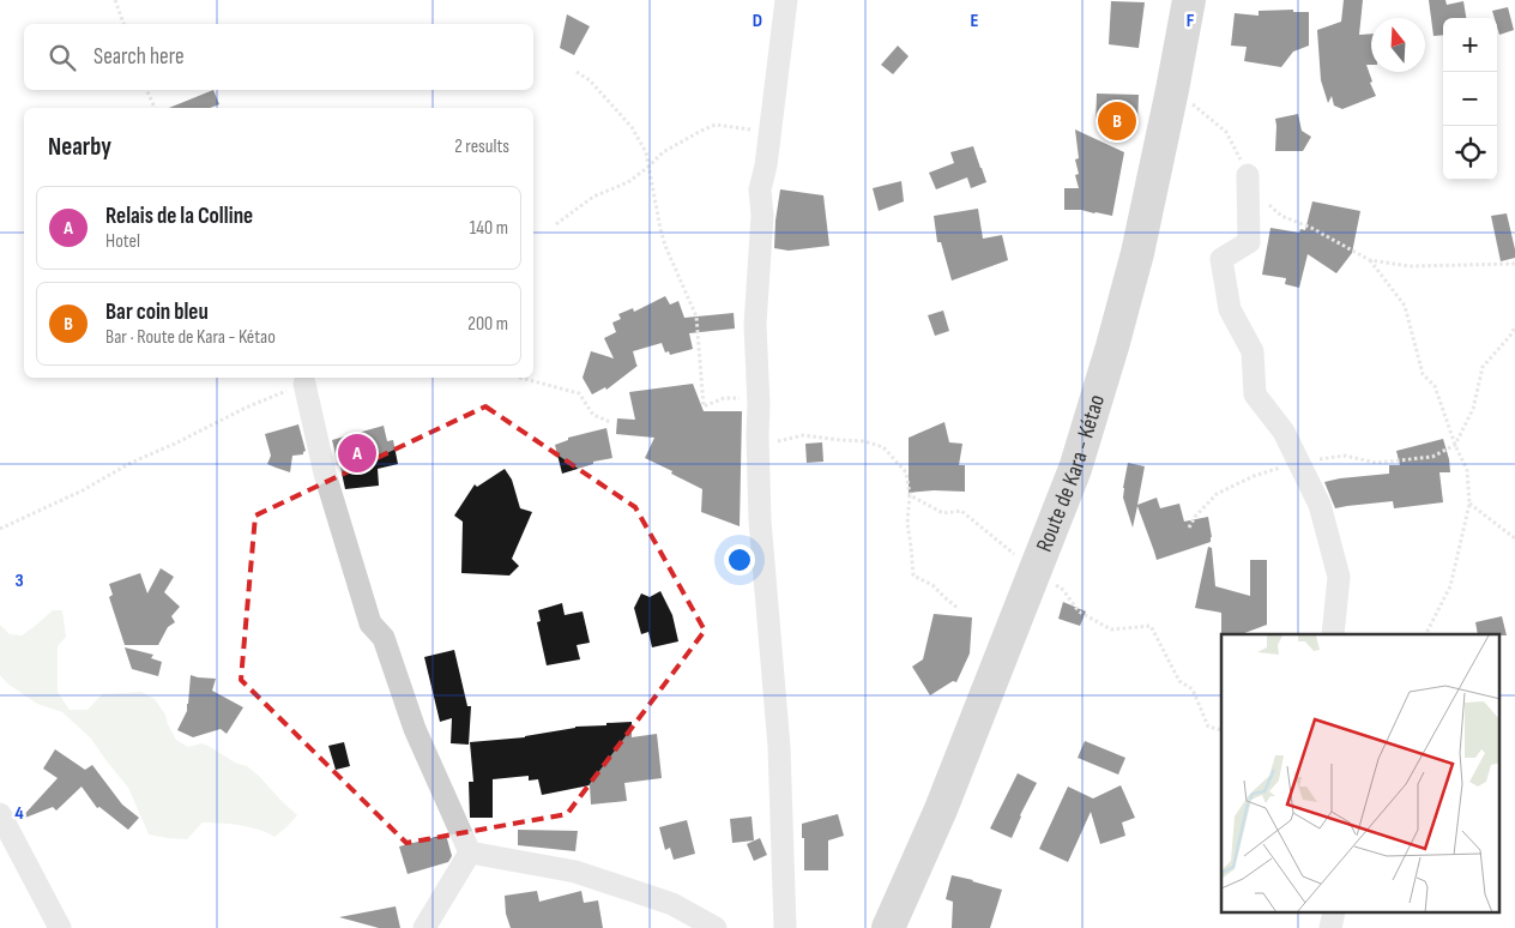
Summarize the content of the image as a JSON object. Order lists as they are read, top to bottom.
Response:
{
  "streets": {
    "main road": ["Route de Kara - Kétao"]
  },
  "north": "top",
  "page": {
    "map_buttons": ["+", "−"],
    "search": "Search here",
    "pins": ["B", "A"],
    "heading": ["Nearby", "2 results"],
    "list": [
      {
        "mark": "A",
        "name": "Relais de la Colline",
        "note": "Hotel",
        "value": "140 m"
      },
      {
        "mark": "B",
        "name": "Bar coin bleu",
        "note": "Bar · Route de Kara - Kétao",
        "value": "200 m"
      }
    ]
  },
  "grid": {
    "columns": ["D", "E", "F"],
    "rows": ["3", "4"]
  }
}
